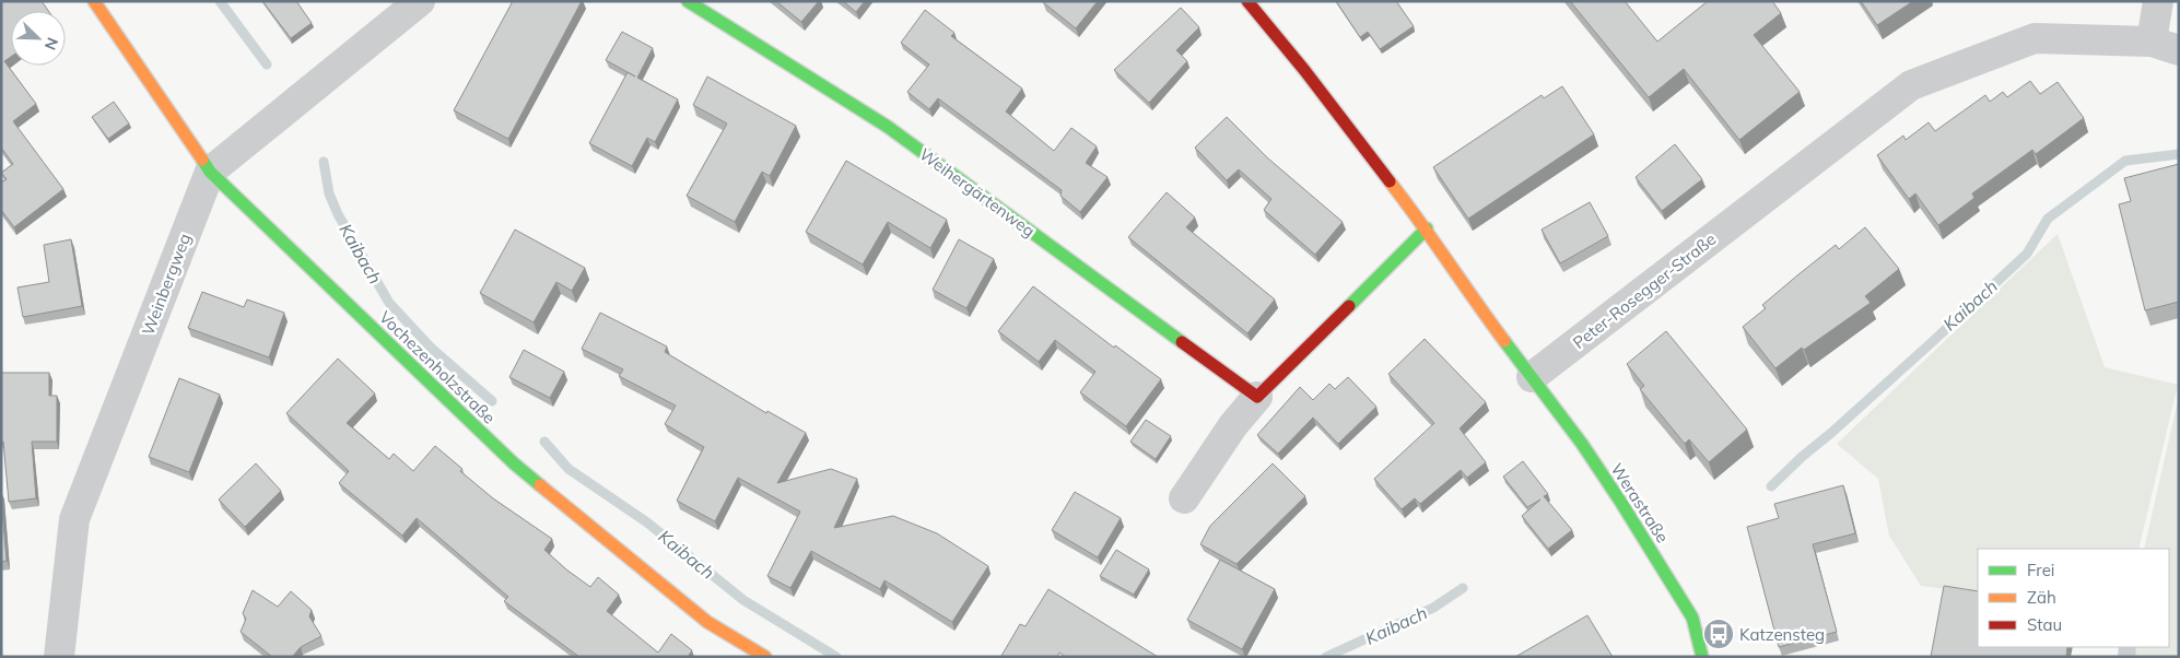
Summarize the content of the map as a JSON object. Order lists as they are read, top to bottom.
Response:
{
  "streets": {
    "street": [
      "Weihergärtenweg",
      "Weinbergweg",
      "Peter-Rosegger-Straße",
      "Vochezenholzstraße",
      "Werastraße"
    ]
  },
  "crossings": [
    ["Weinbergweg", "Vochezenholzstraße"],
    ["Peter-Rosegger-Straße", "Werastraße"]
  ],
  "water": ["Kaibach"],
  "places": {
    "bus stop": ["Katzensteg"]
  },
  "legend": ["Frei", "Zäh", "Stau"],
  "north": "bottom right"
}
